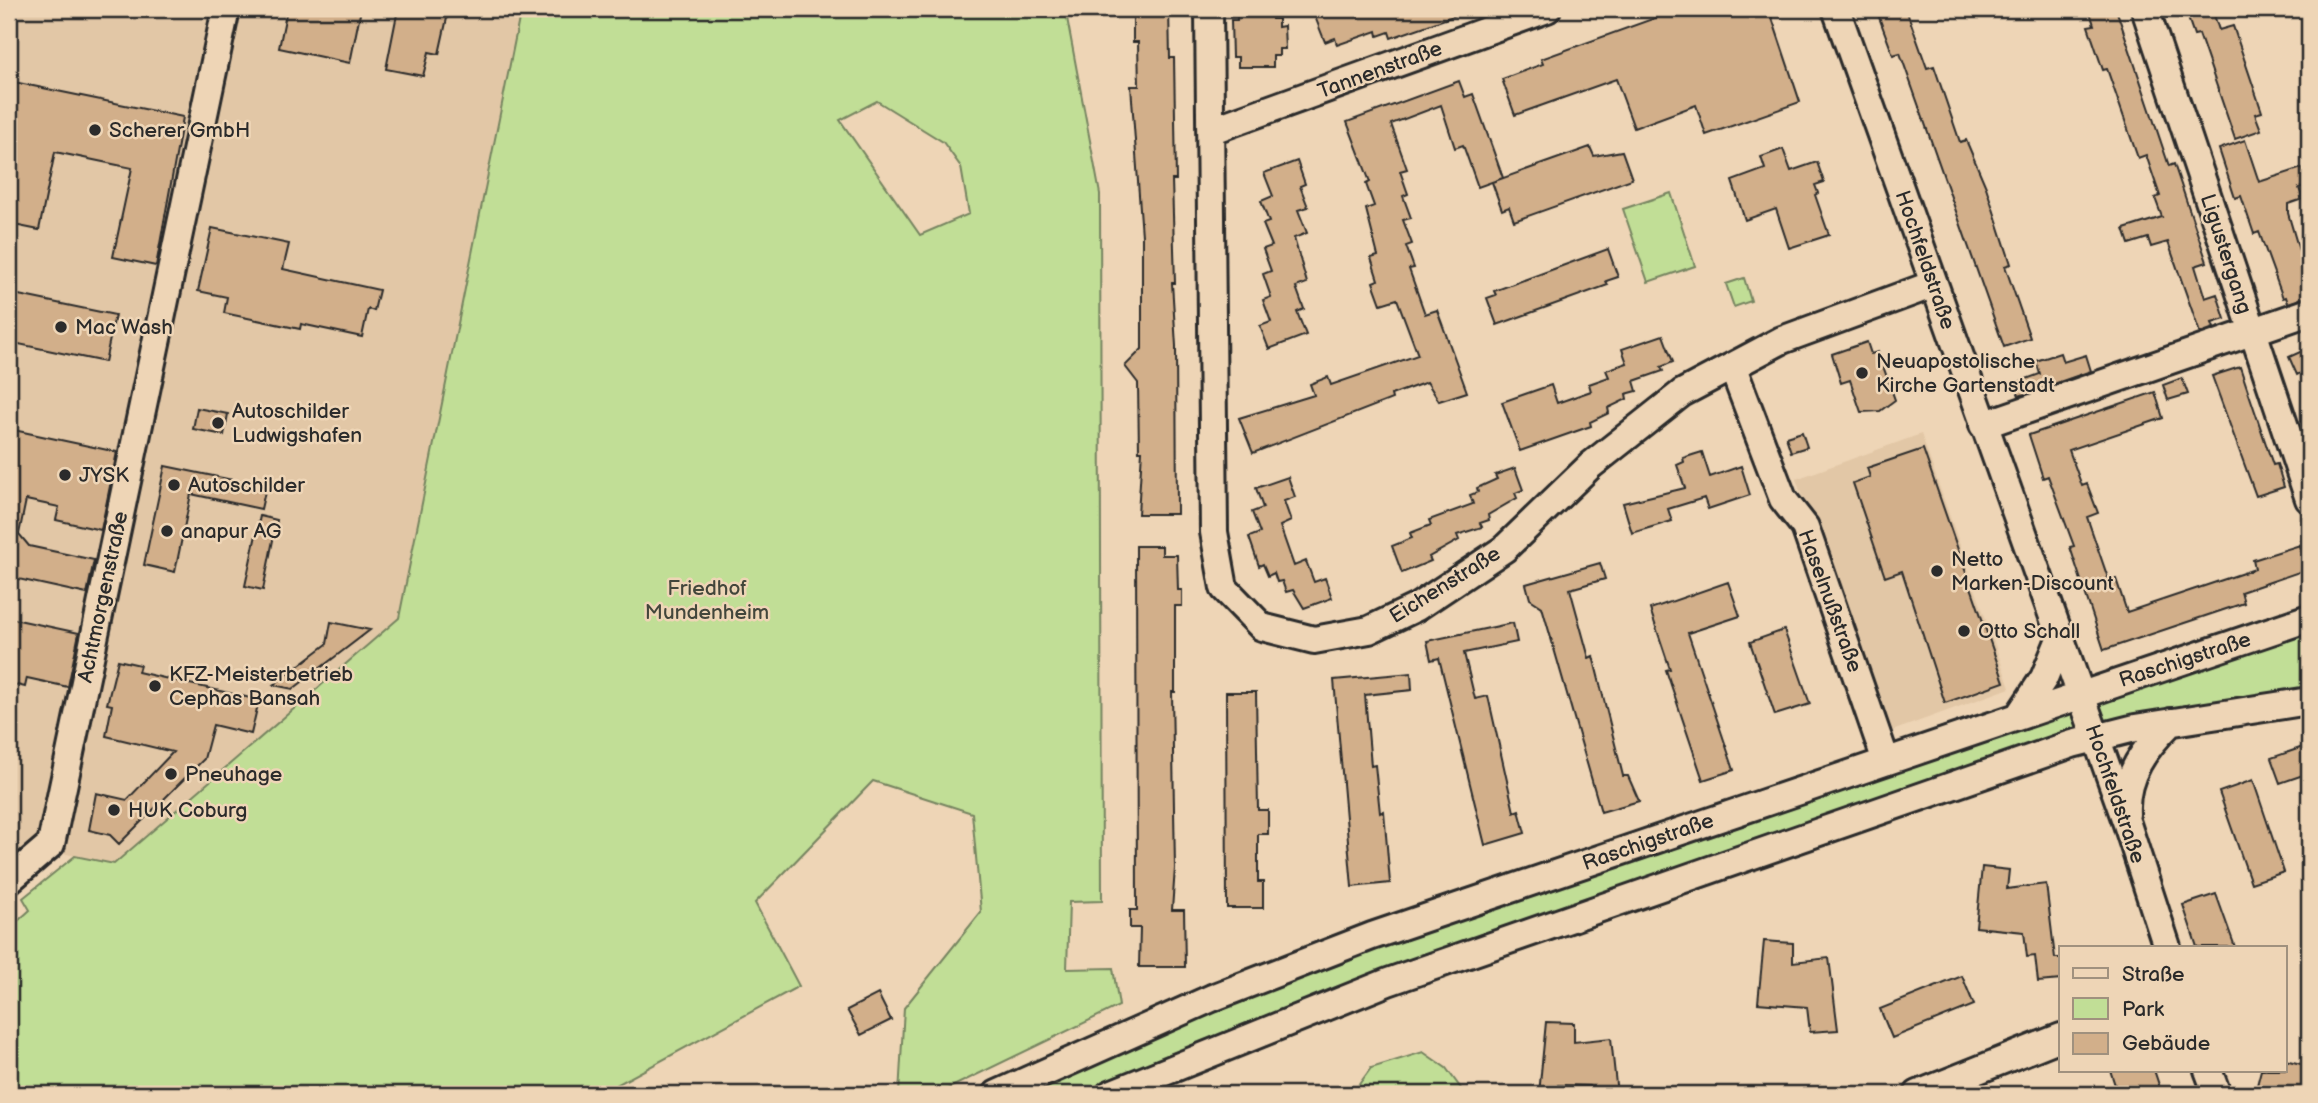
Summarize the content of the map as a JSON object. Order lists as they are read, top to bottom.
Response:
{
  "streets": {
    "street": [
      "Tannenstraße",
      "Ligustergang",
      "Hochfeldstraße",
      "Eichenstraße",
      "Achtmorgenstraße",
      "Haselnußstraße",
      "Raschigstraße"
    ]
  },
  "crossings": [
    ["Tannenstraße", "Eichenstraße"],
    ["Hochfeldstraße", "Eichenstraße"],
    ["Hochfeldstraße", "Raschigstraße"],
    ["Eichenstraße", "Haselnußstraße"],
    ["Haselnußstraße", "Raschigstraße"]
  ],
  "parks": ["Friedhof Mundenheim"],
  "places": [
    "Scherer GmbH",
    "Mac Wash",
    "Neuapostolische Kirche Gartenstadt",
    "Autoschilder Ludwigshafen",
    "JYSK",
    "Autoschilder",
    "anapur AG",
    "Netto Marken-Discount",
    "Otto Schall",
    "KFZ-Meisterbetrieb Cephas Bansah",
    "Pneuhage",
    "HUK Coburg"
  ],
  "legend": ["Straße", "Park", "Gebäude"]
}
